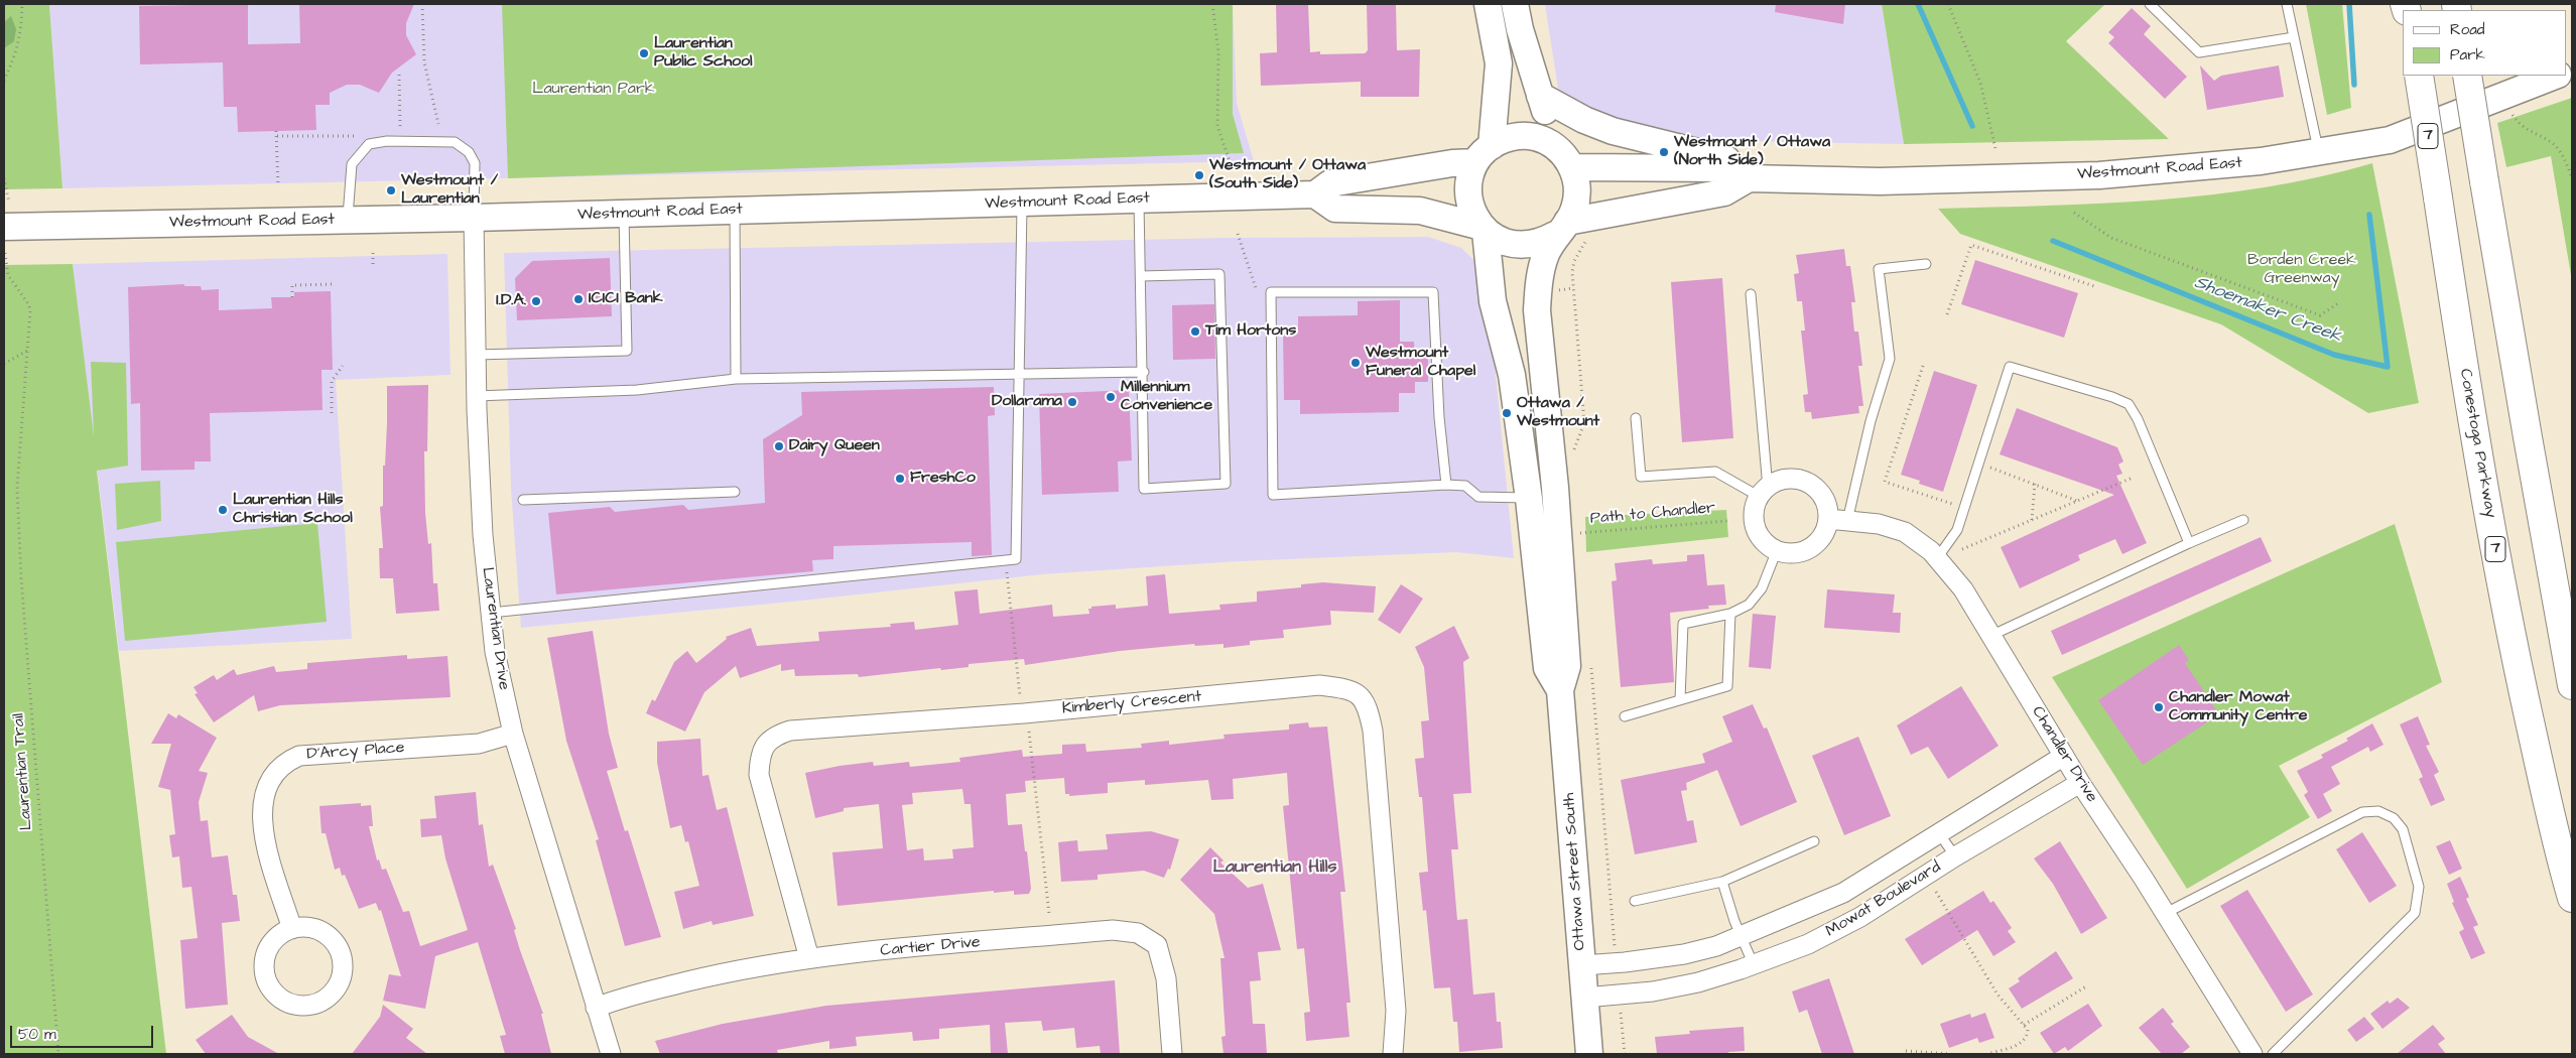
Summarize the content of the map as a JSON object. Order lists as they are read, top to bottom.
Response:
{
  "streets": {
    "highway": ["7", "Conestoga Parkway"],
    "main road": ["Westmount Road East", "Ottawa Street South"],
    "street": [
      "Laurentian Drive",
      "Kimberly Crescent",
      "D'Arcy Place",
      "Chandler Drive",
      "Mowat Boulevard",
      "Cartier Drive"
    ],
    "path": ["Path to Chandler", "Laurentian Trail"]
  },
  "crossings": [
    ["Westmount Road East", "Laurentian Drive"],
    ["Westmount Road East", "Laurentian Trail"],
    ["Laurentian Drive", "D'Arcy Place"],
    ["Laurentian Drive", "Cartier Drive"],
    ["Kimberly Crescent", "Cartier Drive"],
    ["Chandler Drive", "Mowat Boulevard"],
    ["Ottawa Street South", "Mowat Boulevard"]
  ],
  "districts": ["Laurentian Hills"],
  "water": ["Shoemaker Creek"],
  "parks": ["Laurentian Park", "Borden Creek Greenway"],
  "places": [
    "Laurentian Public School",
    "Westmount / Ottawa (North Side)",
    "Westmount / Ottawa (South Side)",
    "Westmount / Laurentian",
    "ICICI Bank",
    "I.D.A.",
    "Tim Hortons",
    "Westmount Funeral Chapel",
    "Millennium Convenience",
    "Dollarama",
    "Ottawa / Westmount",
    "Dairy Queen",
    "FreshCo",
    "Laurentian Hills Christian School",
    "Chandler Mowat Community Centre"
  ],
  "legend": ["Road", "Park"],
  "scale_bar": "50 m"
}
